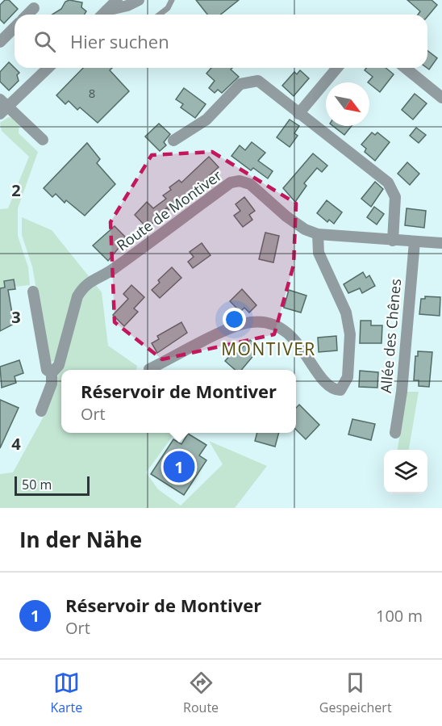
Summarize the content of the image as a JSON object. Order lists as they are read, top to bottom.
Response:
{
  "streets": {
    "street": ["Route de Montiver", "Allée des Chênes"]
  },
  "crossings": [
    ["Route de Montiver", "Allée des Chênes"]
  ],
  "districts": ["MONTIVER"],
  "house_numbers": ["8"],
  "scale_bar": "50 m",
  "north": "bottom right",
  "page": {
    "search": "Hier suchen",
    "popup": ["Réservoir de Montiver", "Ort"],
    "pins": "1",
    "scale": "50 m",
    "heading": "In der Nähe",
    "list": [
      {
        "mark": "1",
        "name": "Réservoir de Montiver",
        "note": "Ort",
        "value": "100 m"
      }
    ],
    "nav": ["Karte", "Route", "Gespeichert"]
  },
  "grid": {
    "rows": ["2", "3", "4"]
  }
}
